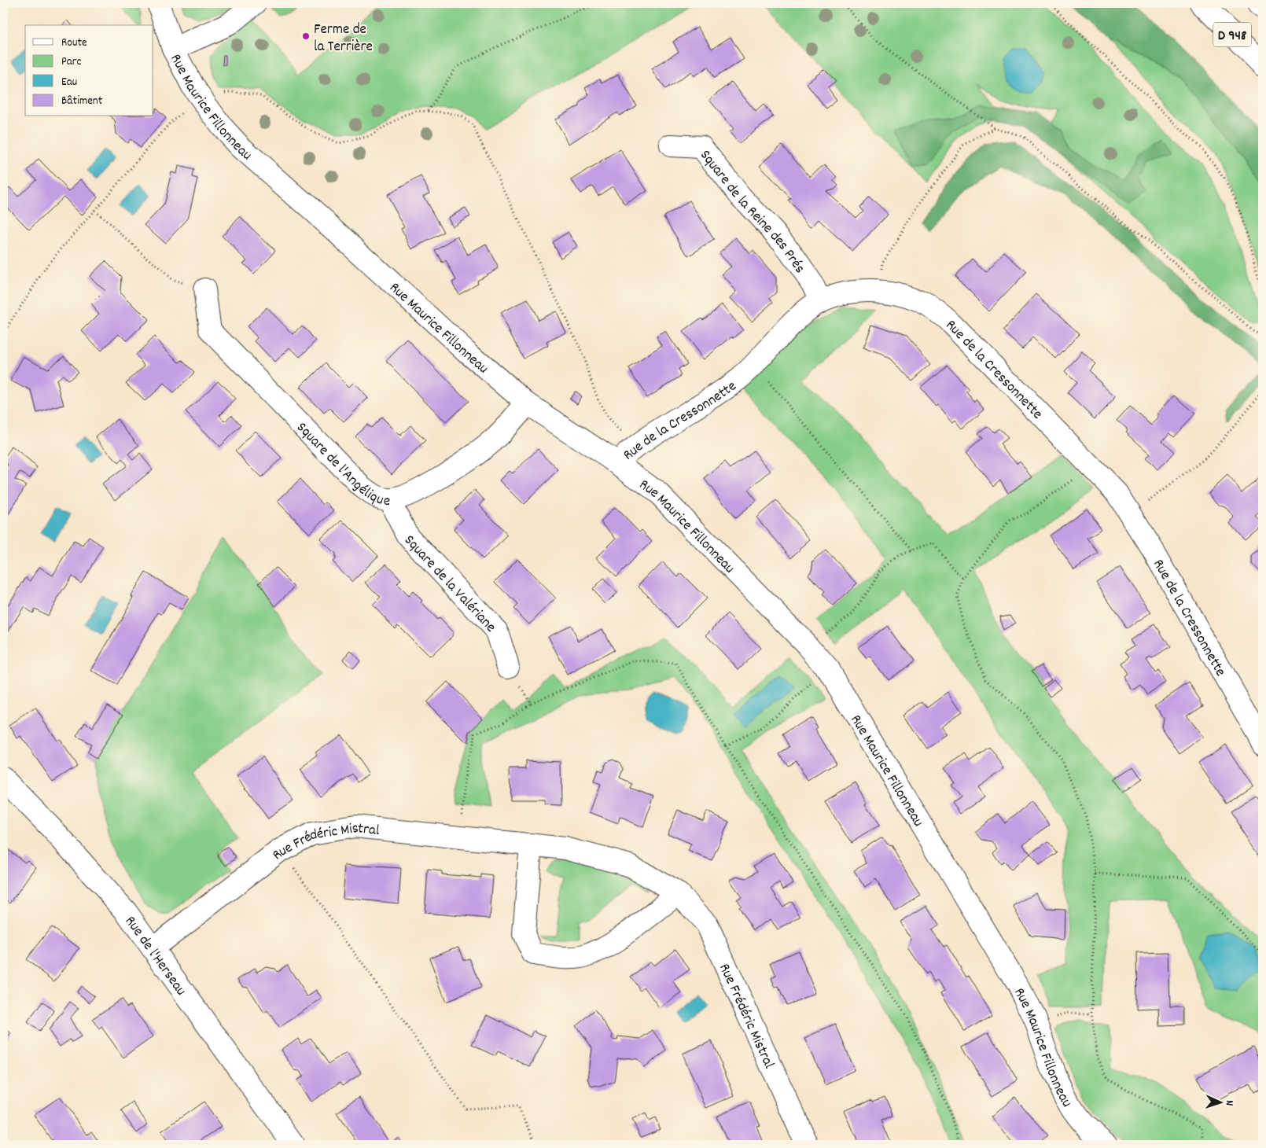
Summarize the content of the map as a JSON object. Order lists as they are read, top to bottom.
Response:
{
  "streets": {
    "main road": [
      "D 948",
      "Rue Maurice Fillonneau",
      "Square de la Reine des Prés",
      "Rue de la Cressonnette",
      "Square de l'Angélique",
      "Square de la Valériane",
      "Rue Frédéric Mistral",
      "Rue de l'Herseau"
    ]
  },
  "crossings": [
    ["Rue Maurice Fillonneau", "Rue de la Cressonnette"],
    ["Rue Maurice Fillonneau", "Square de l'Angélique"],
    ["Square de la Reine des Prés", "Rue de la Cressonnette"],
    ["Square de l'Angélique", "Square de la Valériane"],
    ["Rue Frédéric Mistral", "Rue de l'Herseau"]
  ],
  "places": ["Ferme de la Terrière"],
  "legend": [
    "Route",
    "Parc",
    "Eau",
    "Bâtiment"
  ],
  "north": "right"
}
